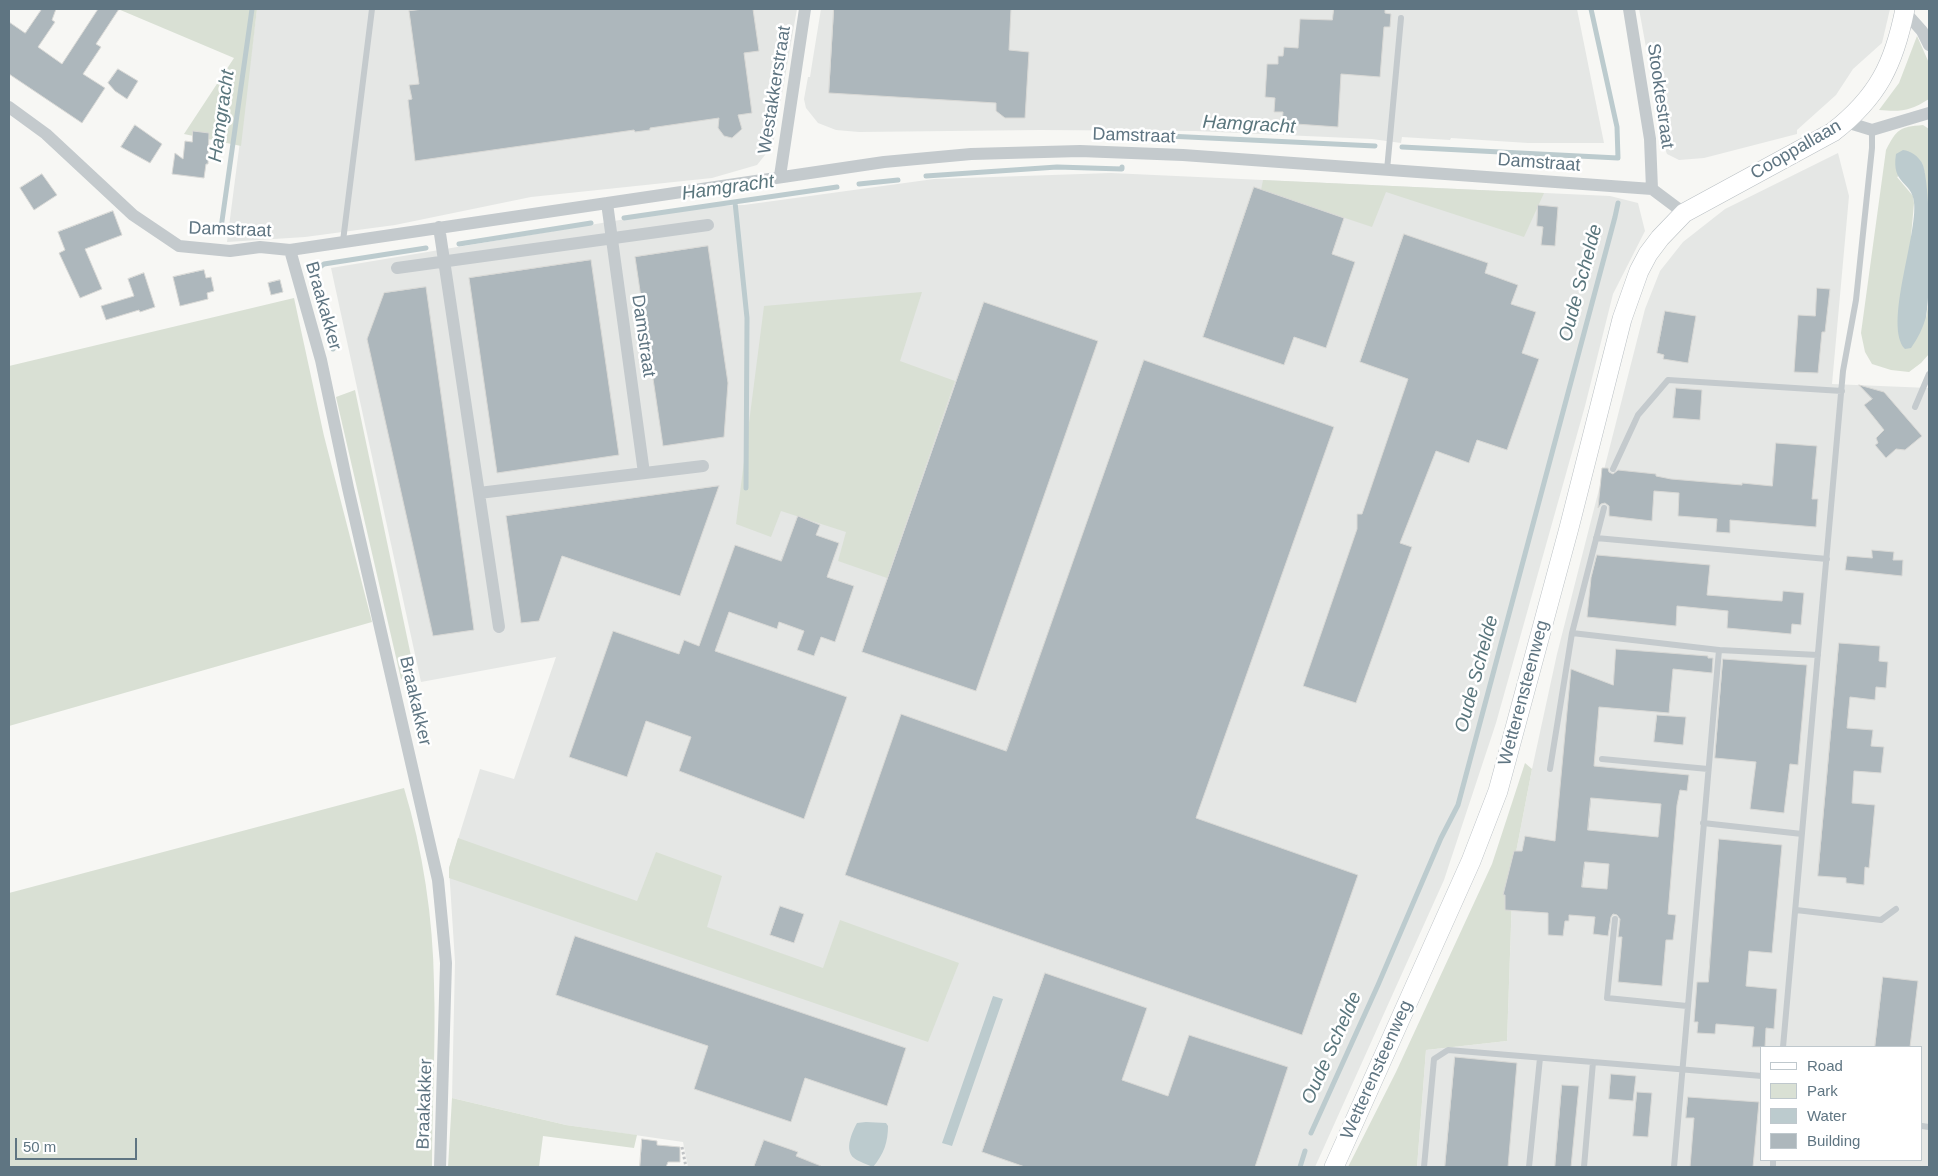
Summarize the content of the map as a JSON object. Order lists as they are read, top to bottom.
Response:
{
  "streets": {
    "street": [
      "Westakkerstraat",
      "Stooktestraat",
      "Damstraat",
      "Cooppallaan",
      "Braakakker",
      "Wetterensteenweg"
    ]
  },
  "crossings": [
    ["Westakkerstraat", "Damstraat"],
    ["Stooktestraat", "Damstraat"],
    ["Damstraat", "Braakakker"],
    ["Cooppallaan", "Wetterensteenweg"]
  ],
  "water": ["Hamgracht", "Oude Schelde"],
  "legend": [
    "Road",
    "Park",
    "Water",
    "Building"
  ],
  "scale_bar": "50 m"
}
